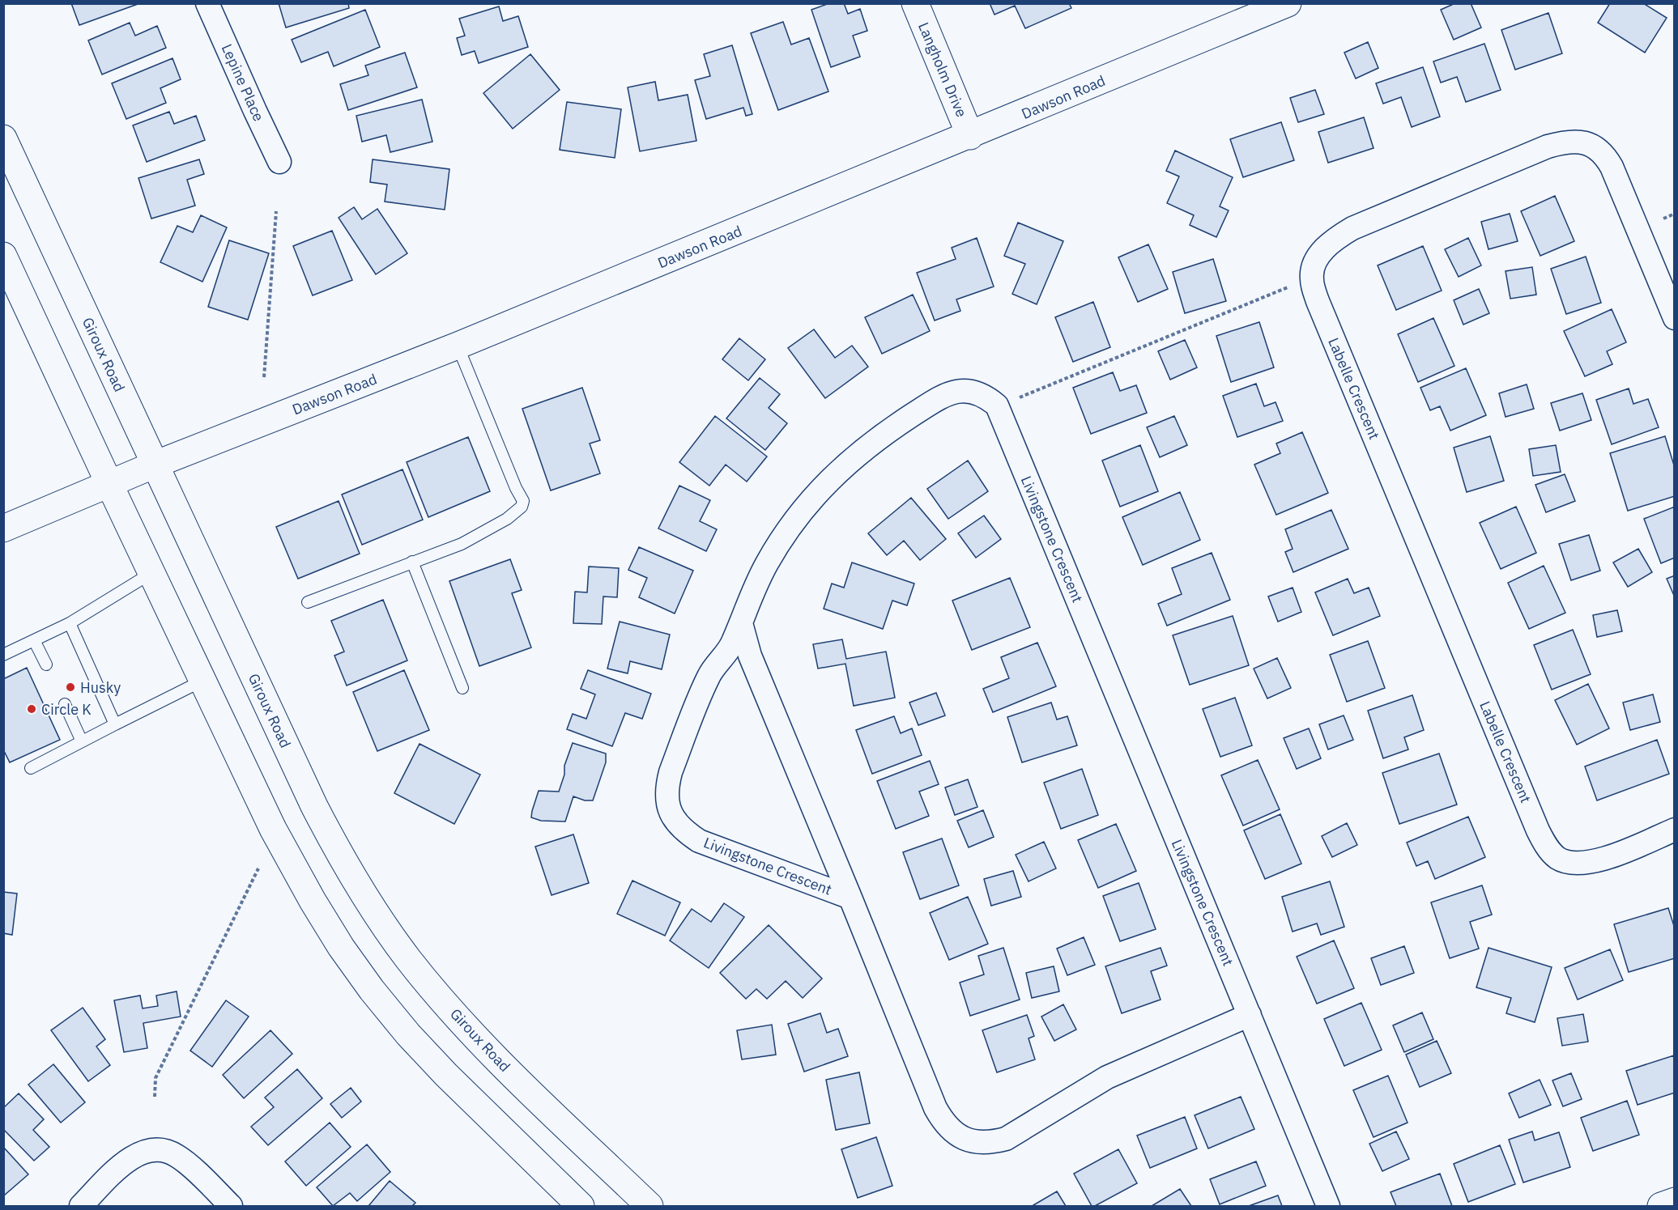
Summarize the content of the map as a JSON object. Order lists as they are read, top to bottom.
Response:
{
  "streets": {
    "main road": ["Langholm Drive", "Dawson Road", "Giroux Road"],
    "street": ["Lepine Place", "Labelle Crescent", "Livingstone Crescent"]
  },
  "crossings": [
    ["Langholm Drive", "Dawson Road"],
    ["Dawson Road", "Giroux Road"]
  ],
  "places": ["Husky", "Circle K"]
}
